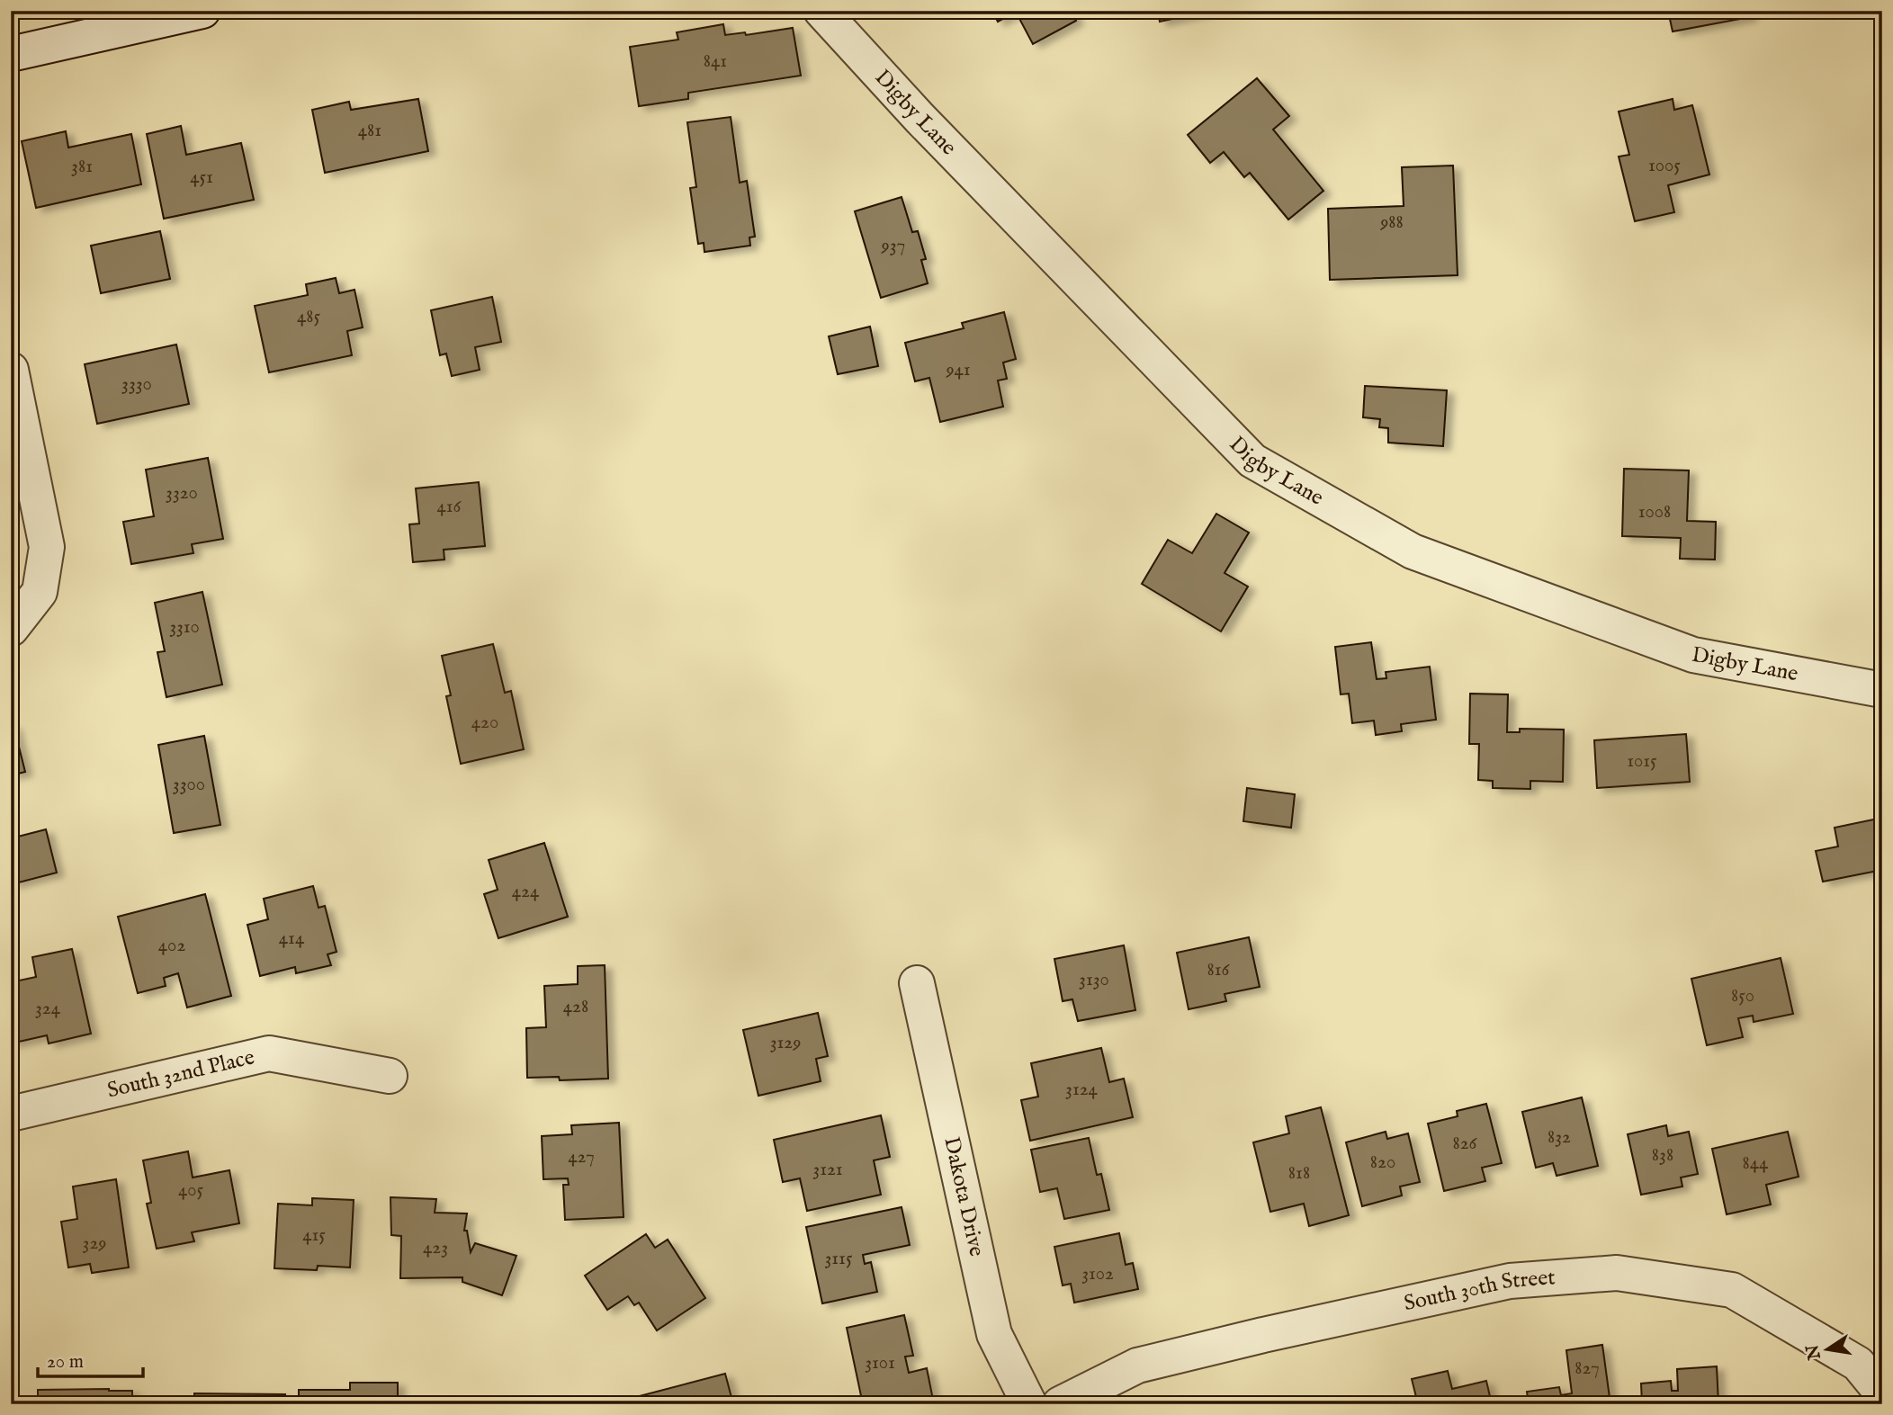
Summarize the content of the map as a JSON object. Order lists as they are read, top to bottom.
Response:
{
  "streets": {
    "street": [
      "Digby Lane",
      "South 32nd Place",
      "Dakota Drive",
      "South 30th Street"
    ]
  },
  "house_numbers": [
    "841",
    "481",
    "1005",
    "381",
    "451",
    "988",
    "937",
    "485",
    "941",
    "3330",
    "3320",
    "416",
    "1008",
    "3310",
    "420",
    "1015",
    "3300",
    "424",
    "414",
    "402",
    "816",
    "3130",
    "850",
    "428",
    "324",
    "3129",
    "3124",
    "832",
    "826",
    "838",
    "427",
    "820",
    "844",
    "3121",
    "818",
    "405",
    "415",
    "329",
    "423",
    "3115",
    "3102",
    "3101",
    "827"
  ],
  "scale_bar": "20 m",
  "north": "left"
}
